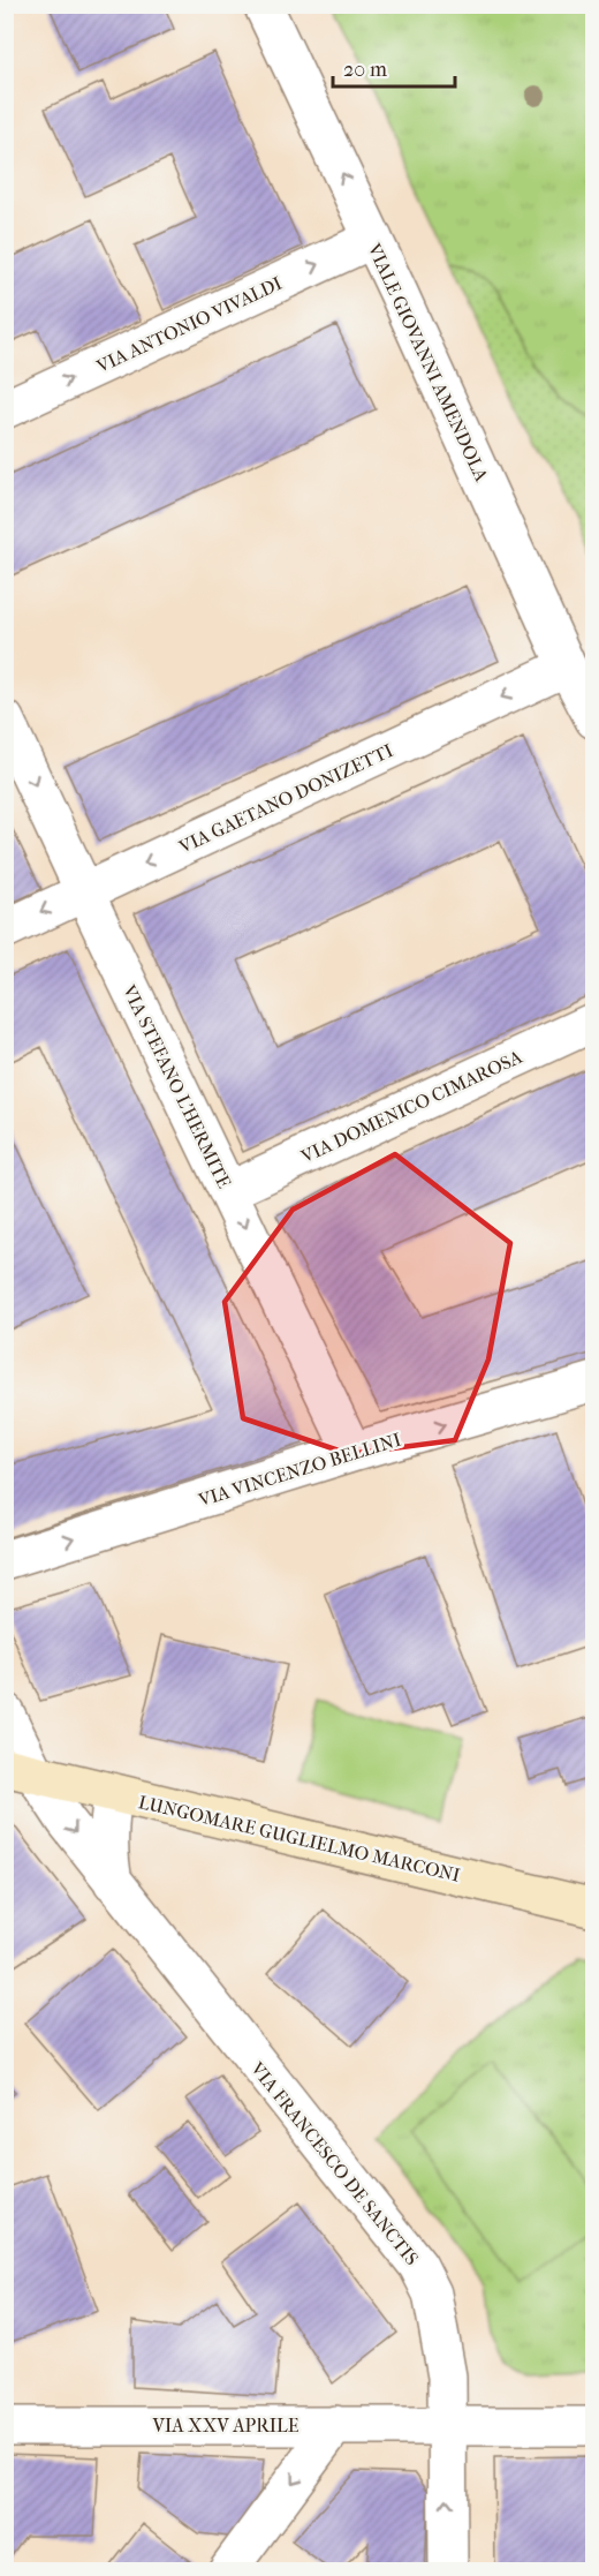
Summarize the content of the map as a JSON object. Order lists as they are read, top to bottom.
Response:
{
  "streets": {
    "street": [
      "VIA ANTONIO VIVALDI",
      "VIALE GIOVANNI AMENDOLA",
      "VIA GAETANO DONIZETTI",
      "VIA STEFANO L'HERMITE",
      "VIA DOMENICO CIMAROSA",
      "VIA VINCENZO BELLINI",
      "LUNGOMARE GUGLIELMO MARCONI",
      "VIA FRANCESCO DE SANCTIS",
      "VIA XXV APRILE"
    ]
  },
  "crossings": [
    ["VIA ANTONIO VIVALDI", "VIALE GIOVANNI AMENDOLA"],
    ["VIALE GIOVANNI AMENDOLA", "VIA GAETANO DONIZETTI"],
    ["VIA GAETANO DONIZETTI", "VIA STEFANO L'HERMITE"],
    ["VIA STEFANO L'HERMITE", "VIA DOMENICO CIMAROSA"],
    ["VIA STEFANO L'HERMITE", "VIA VINCENZO BELLINI"],
    ["LUNGOMARE GUGLIELMO MARCONI", "VIA FRANCESCO DE SANCTIS"],
    ["VIA FRANCESCO DE SANCTIS", "VIA XXV APRILE"]
  ],
  "one_way": [
    "VIA ANTONIO VIVALDI",
    "VIA GAETANO DONIZETTI",
    "VIA STEFANO L'HERMITE",
    "VIA VINCENZO BELLINI"
  ],
  "scale_bar": "20 m"
}
